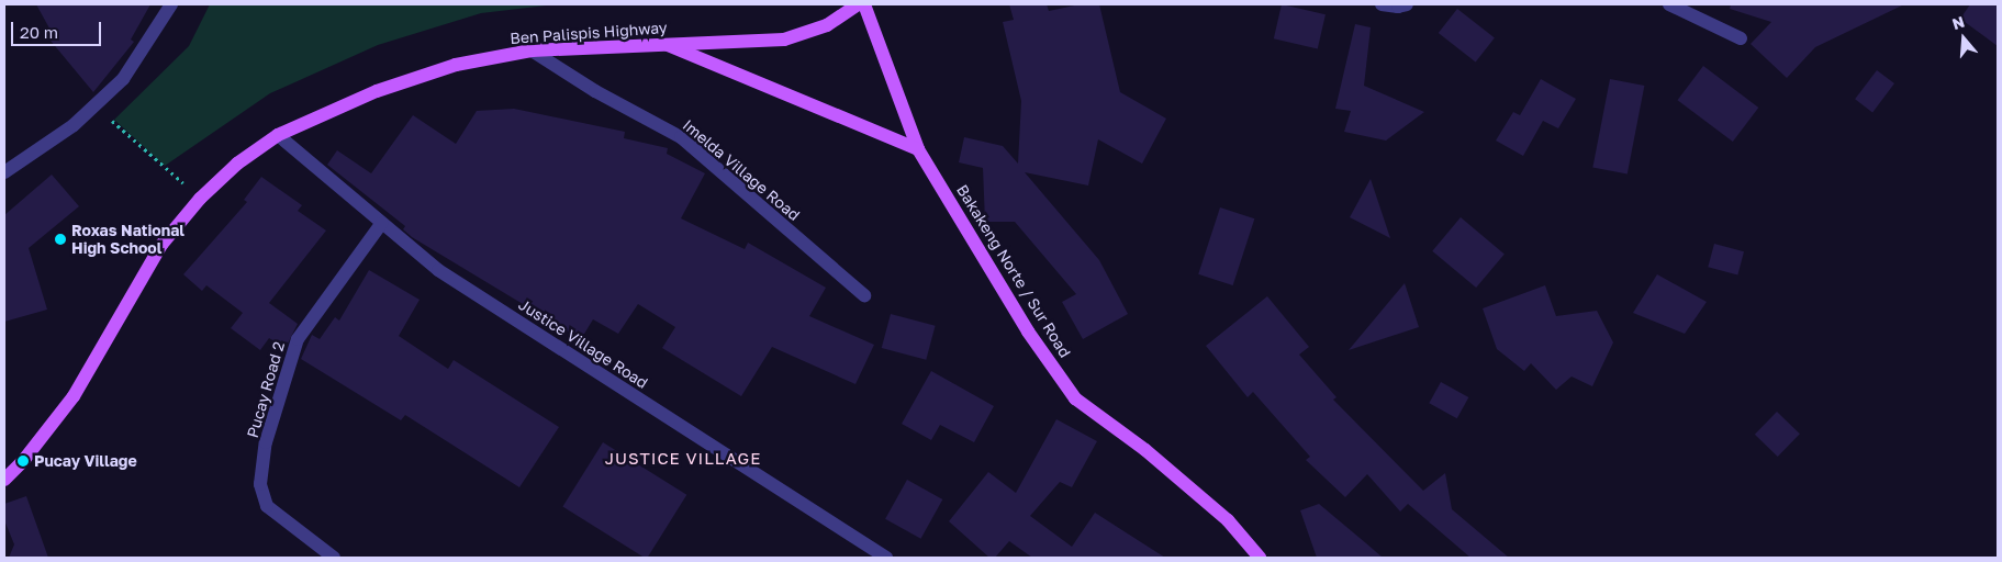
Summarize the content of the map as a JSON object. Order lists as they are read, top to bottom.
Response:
{
  "streets": {
    "main road": ["Ben Palispis Highway", "Bakakeng Norte / Sur Road"],
    "street": ["Imelda Village Road", "Justice Village Road", "Pucay Road 2"]
  },
  "crossings": [
    ["Ben Palispis Highway", "Imelda Village Road"],
    ["Ben Palispis Highway", "Justice Village Road"],
    ["Justice Village Road", "Pucay Road 2"]
  ],
  "districts": ["JUSTICE VILLAGE"],
  "places": ["Roxas National High School", "Pucay Village"],
  "scale_bar": "20 m",
  "north": "top"
}
